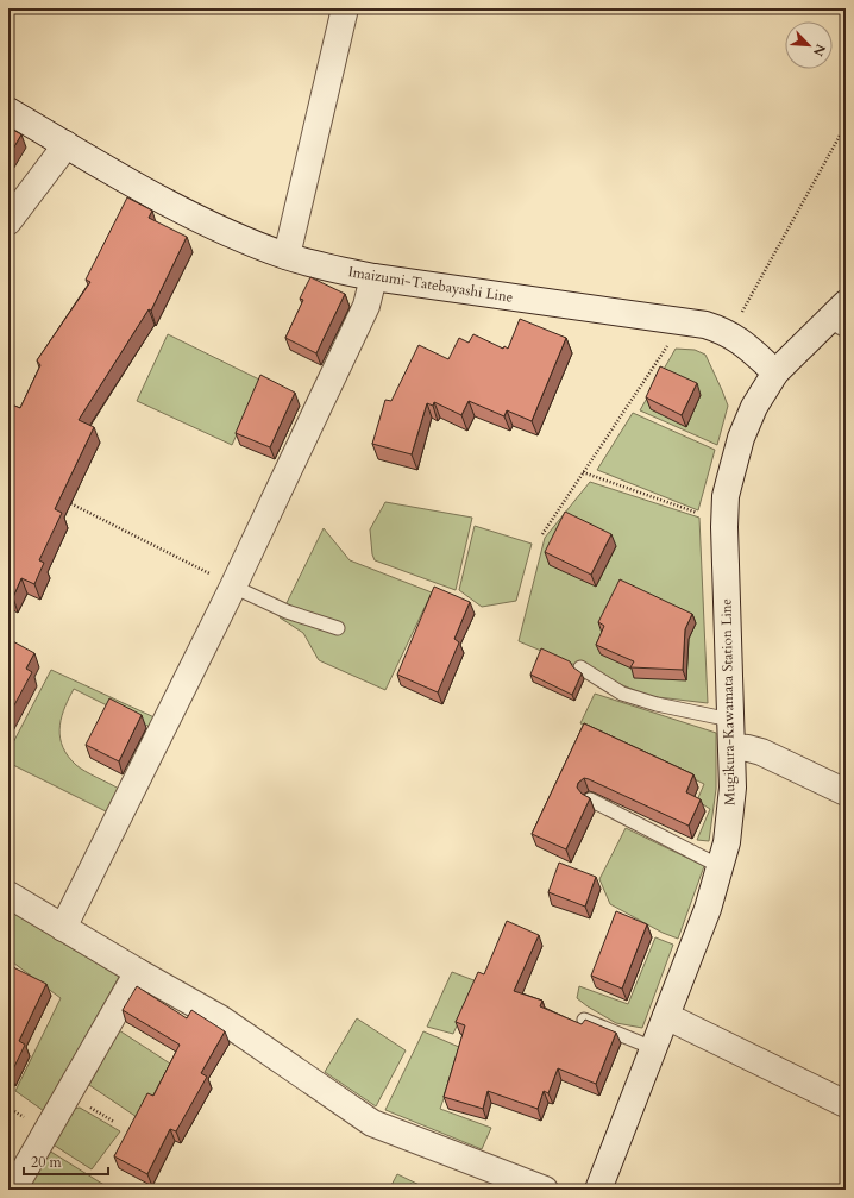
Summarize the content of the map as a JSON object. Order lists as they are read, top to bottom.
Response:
{
  "streets": {
    "street": ["Imaizumi-Tatebayashi Line", "Mugikura-Kawamata Station Line"]
  },
  "crossings": [
    ["Imaizumi-Tatebayashi Line", "Mugikura-Kawamata Station Line"]
  ],
  "scale_bar": "20 m",
  "north": "bottom right"
}
